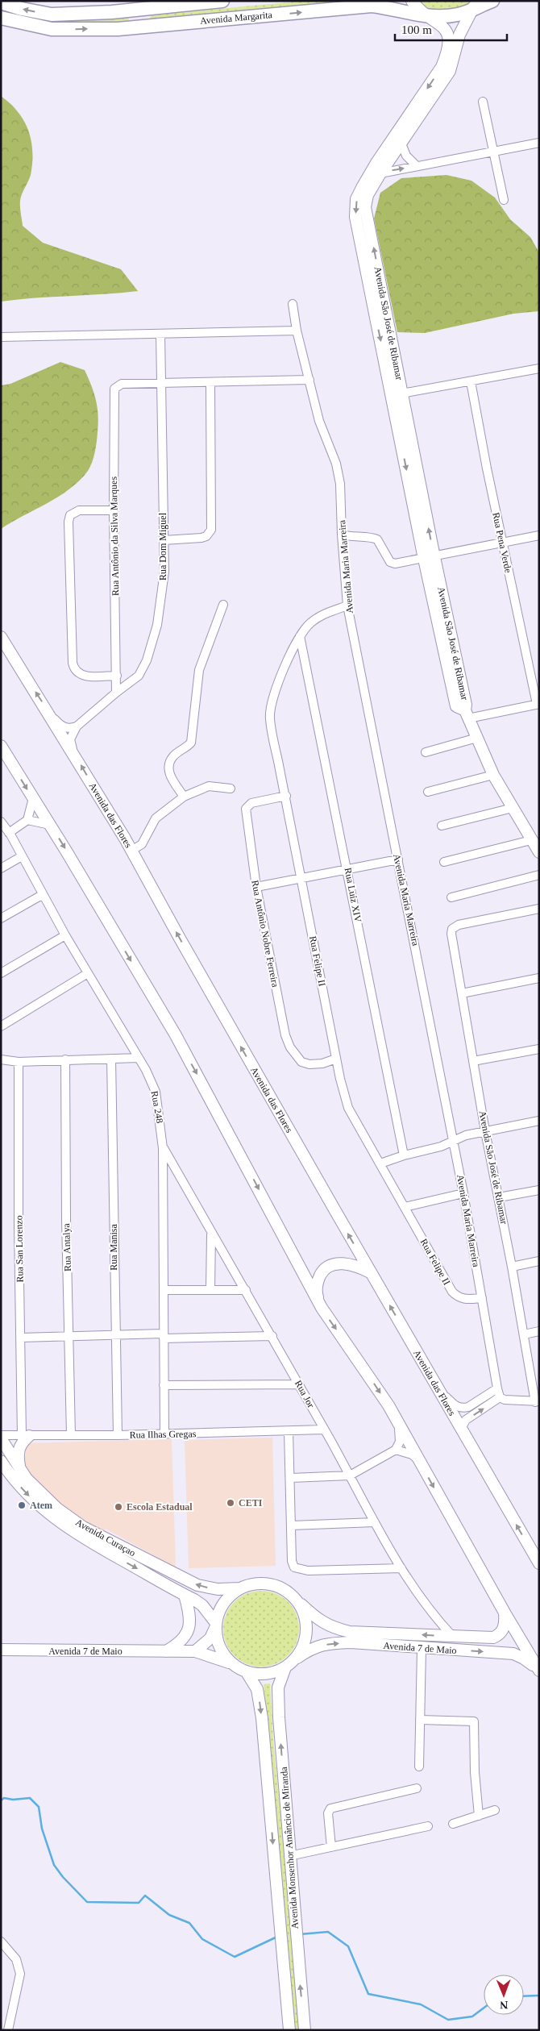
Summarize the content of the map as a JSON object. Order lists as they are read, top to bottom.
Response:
{
  "streets": {
    "main road": [
      "Avenida Margarita",
      "Avenida São José de Ribamar",
      "Avenida das Flores",
      "Avenida Curaçao",
      "Avenida 7 de Maio",
      "Avenida Monsenhor Amâncio de Miranda"
    ],
    "street": [
      "Rua Antônio da Silva Marques",
      "Rua Pena Verde",
      "Rua Dom Miguel",
      "Avenida Maria Marreira",
      "Rua Luiz XIV",
      "Rua Antônio Nobre Ferreira",
      "Rua Felipe II",
      "Rua 248",
      "Rua Antalya",
      "Rua Manisa",
      "Rua San Lorenzo",
      "Rua Jor",
      "Rua Ilhas Gregas"
    ]
  },
  "crossings": [
    ["Avenida Margarita", "Avenida São José de Ribamar"],
    ["Rua Antônio da Silva Marques", "Rua Dom Miguel"],
    ["Avenida Maria Marreira", "Rua Felipe II"],
    ["Rua Luiz XIV", "Rua Felipe II"],
    ["Rua Antônio Nobre Ferreira", "Rua Felipe II"],
    ["Rua 248", "Rua Jor"],
    ["Rua 248", "Rua Ilhas Gregas"],
    ["Rua Antalya", "Rua Ilhas Gregas"],
    ["Rua Manisa", "Rua Ilhas Gregas"],
    ["Rua San Lorenzo", "Rua Ilhas Gregas"],
    ["Rua Jor", "Rua Ilhas Gregas"],
    ["Rua Jor", "Avenida 7 de Maio"],
    ["Rua Ilhas Gregas", "Avenida Curaçao"],
    ["Avenida Curaçao", "Avenida 7 de Maio"],
    ["Avenida Curaçao", "Avenida Monsenhor Amâncio de Miranda"],
    ["Avenida 7 de Maio", "Avenida Monsenhor Amâncio de Miranda"]
  ],
  "places": ["CETI", "Atem", "Escola Estadual"],
  "scale_bar": "100 m",
  "north": "bottom"
}
